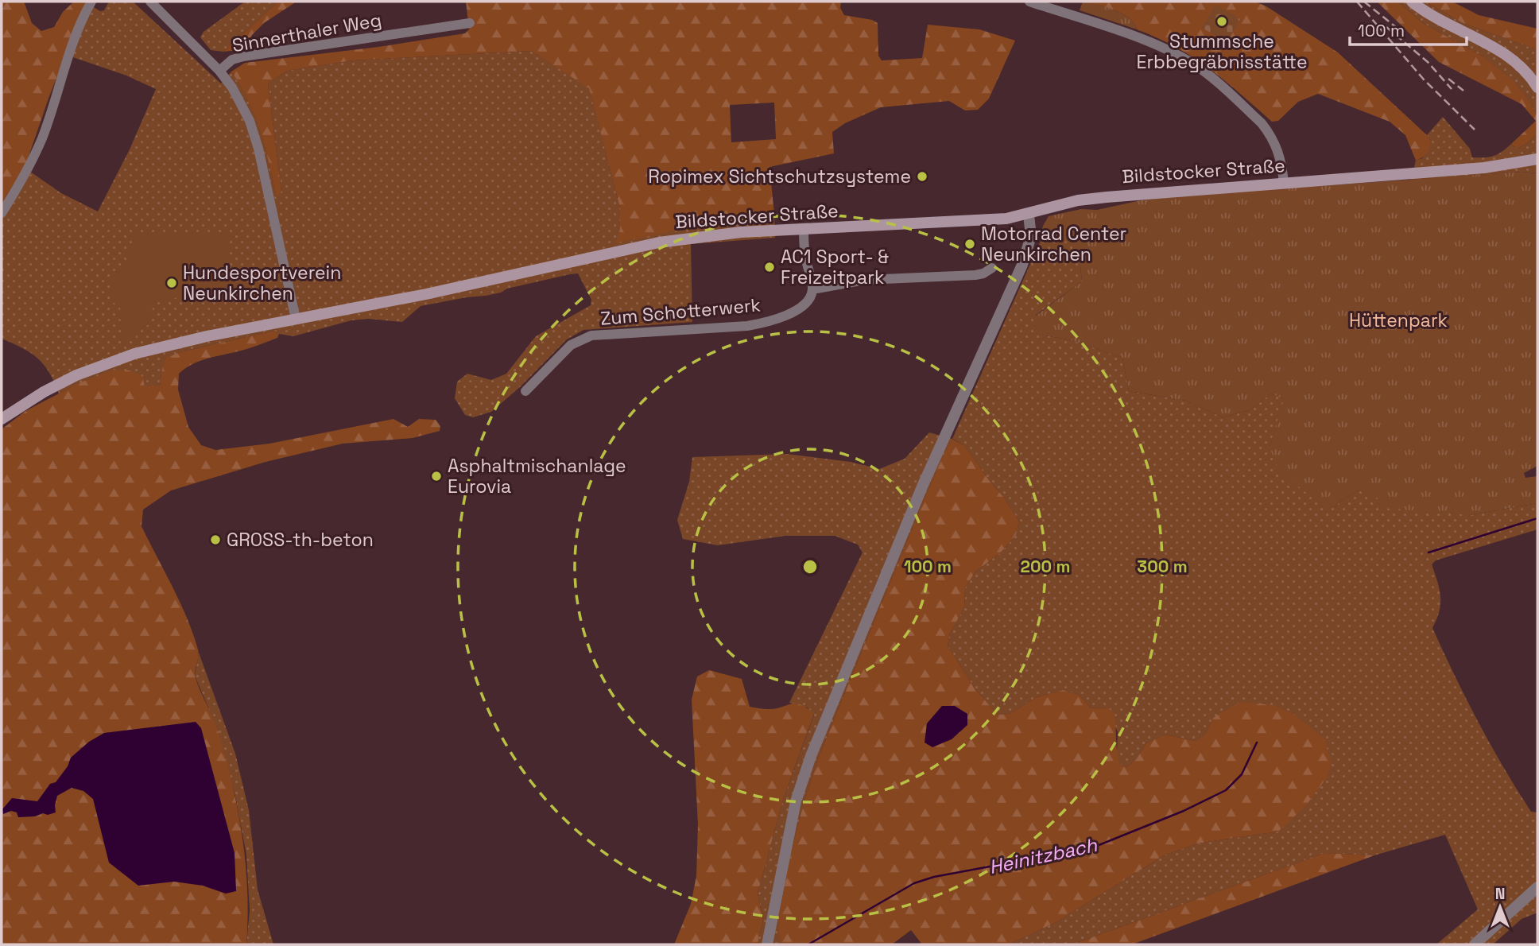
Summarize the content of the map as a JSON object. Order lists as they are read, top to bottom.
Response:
{
  "streets": {
    "main road": ["Bildstocker Straße"],
    "street": ["Sinnerthaler Weg", "Zum Schotterwerk"]
  },
  "water": ["Heinitzbach"],
  "parks": ["Hüttenpark"],
  "places": [
    "Stummsche Erbbegräbnisstätte",
    "Ropimex Sichtschutzsysteme",
    "Motorrad Center Neunkirchen",
    "AC1 Sport- & Freizeitpark",
    "Hundesportverein Neunkirchen",
    "Asphaltmischanlage Eurovia",
    "GROSS-th-beton"
  ],
  "scale_bar": "100 m",
  "north": "top",
  "rings": ["100 m", "200 m", "300 m"]
}
